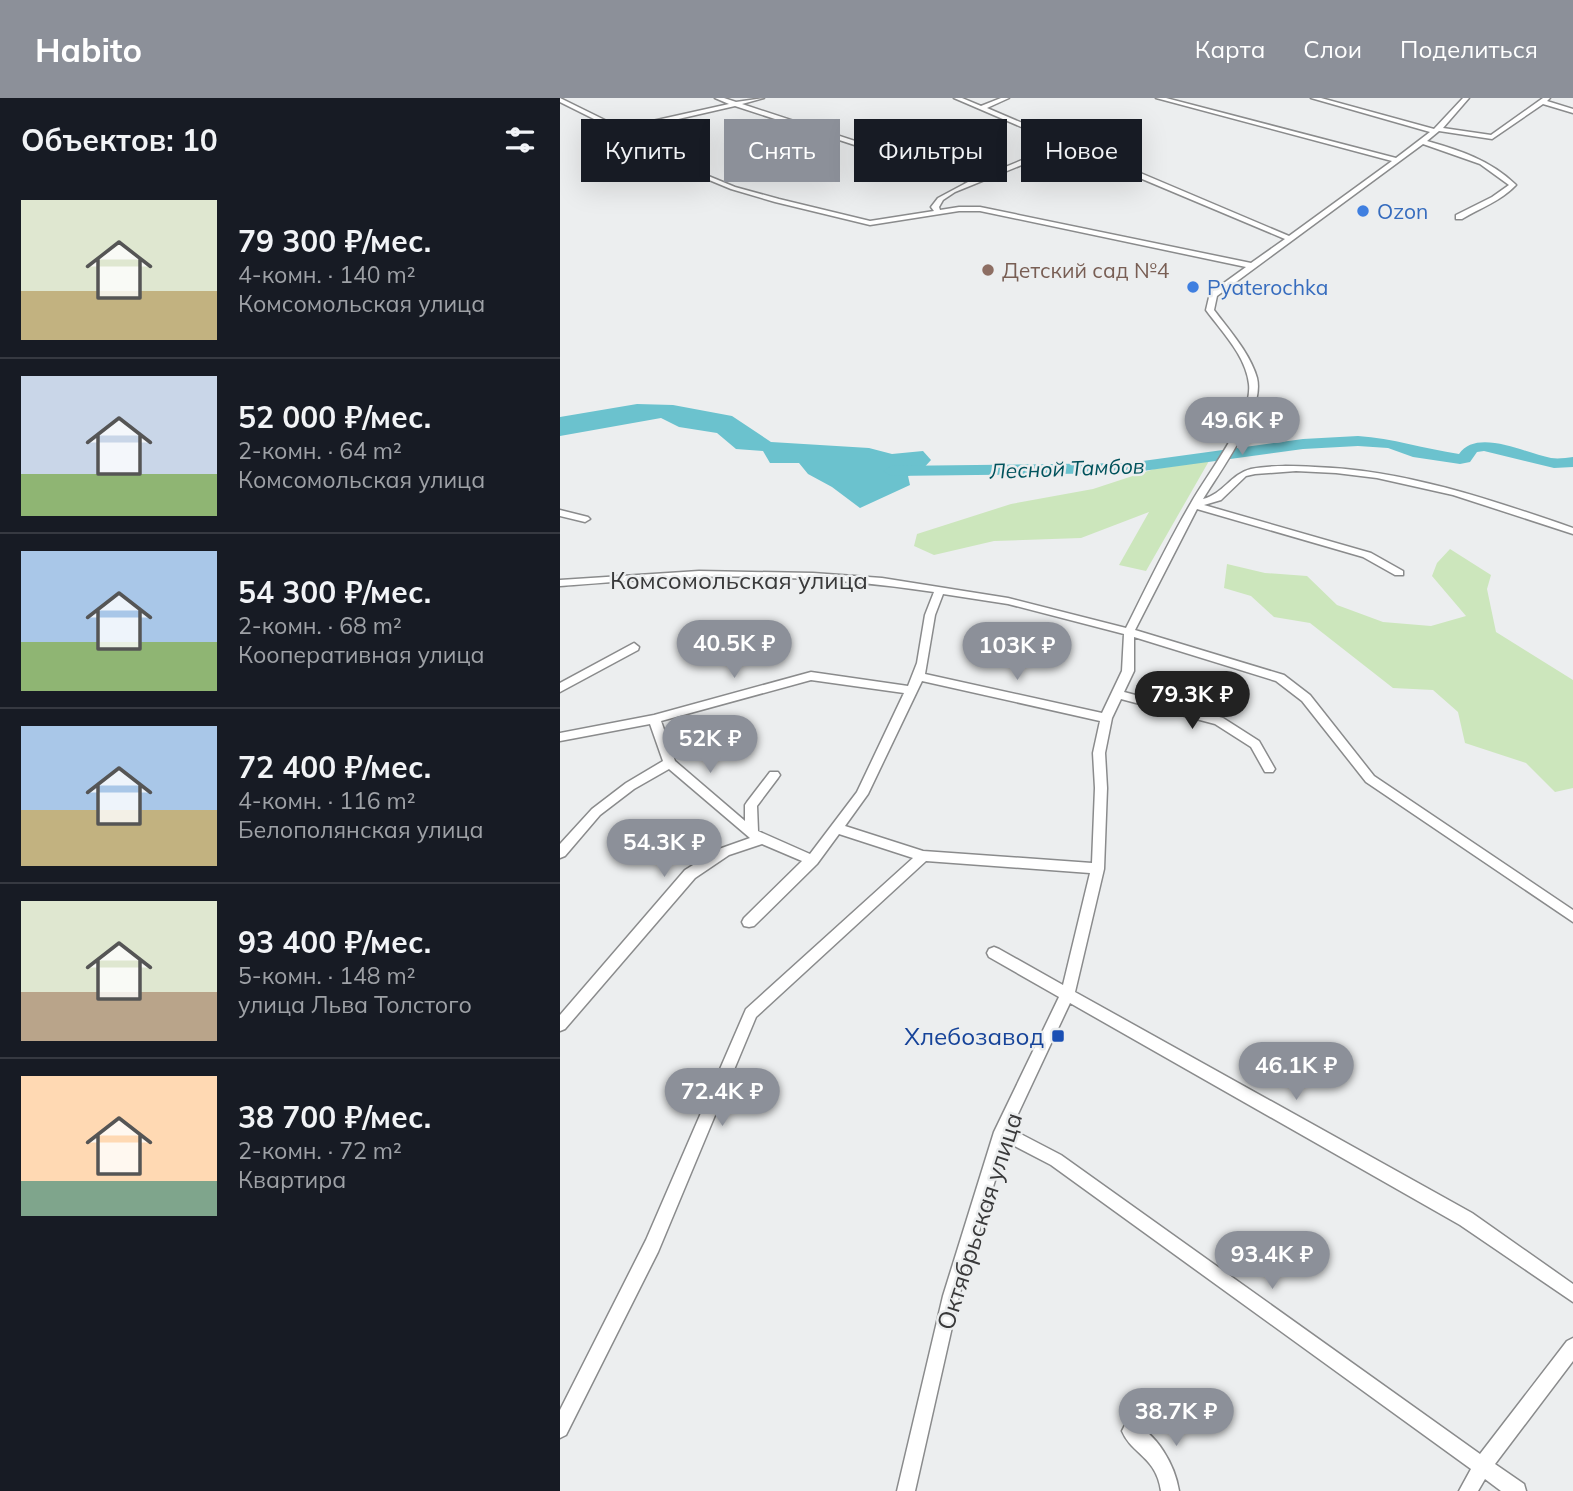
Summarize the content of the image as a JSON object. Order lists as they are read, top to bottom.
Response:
{
  "streets": {
    "street": ["Комсомольская улица", "Октябрьская улица"]
  },
  "crossings": [
    ["Комсомольская улица", "Октябрьская улица"]
  ],
  "water": ["Лесной Тамбов"],
  "places": {
    "other": ["Ozon", "Детский сад №4", "Pyaterochka"],
    "transit": ["Хлебозавод"]
  },
  "page": {
    "header": "Habito",
    "nav": ["Карта", "Слои", "Поделиться"],
    "heading": "Объектов: 10",
    "chip": [
      "Купить",
      "Снять",
      "Фильтры",
      "Новое"
    ],
    "list": [
      {
        "name": "79 300 ₽/мес.",
        "note": "4-комн. · 140 m² · Комсомольская улица"
      },
      {
        "name": "52 000 ₽/мес.",
        "note": "2-комн. · 64 m² · Комсомольская улица"
      },
      {
        "name": "54 300 ₽/мес.",
        "note": "2-комн. · 68 m² · Кооперативная улица"
      },
      {
        "name": "72 400 ₽/мес.",
        "note": "4-комн. · 116 m² · Белополянская улица"
      },
      {
        "name": "93 400 ₽/мес.",
        "note": "5-комн. · 148 m² · улица Льва Толстого"
      },
      {
        "name": "38 700 ₽/мес.",
        "note": "2-комн. · 72 m² · Квартира"
      }
    ],
    "price": [
      "49.6K ₽",
      "40.5K ₽",
      "103K ₽",
      "79.3K ₽",
      "52K ₽",
      "54.3K ₽",
      "46.1K ₽",
      "72.4K ₽",
      "93.4K ₽",
      "38.7K ₽"
    ]
  }
}
